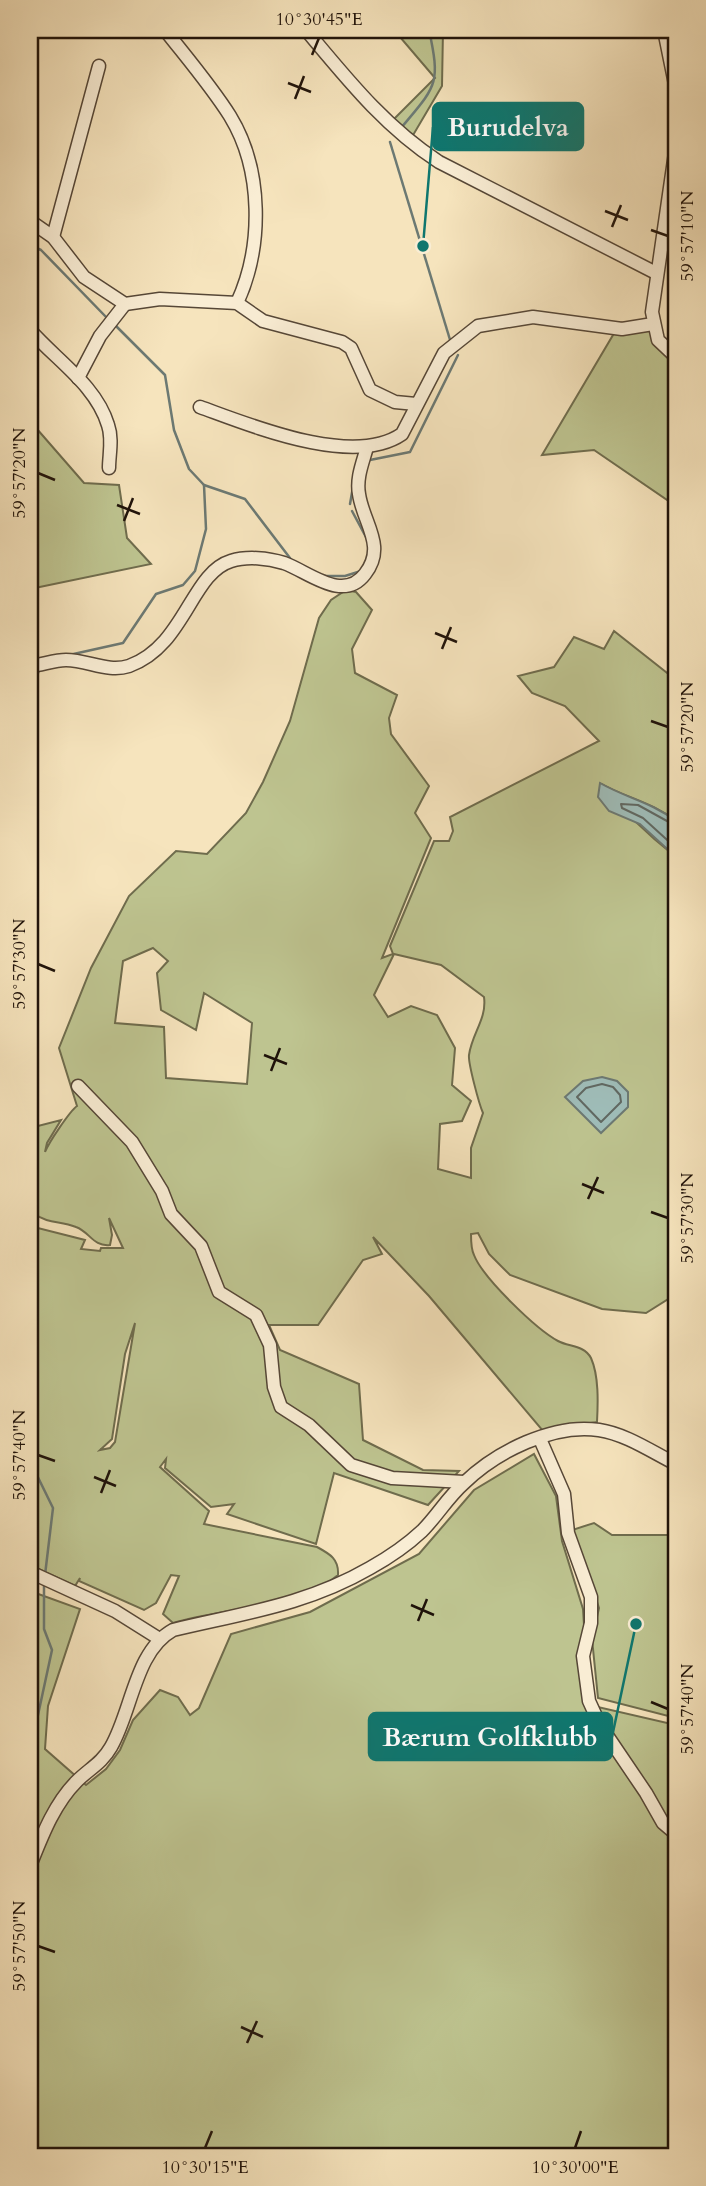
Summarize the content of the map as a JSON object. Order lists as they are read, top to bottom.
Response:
{
  "places": ["Burudelva", "Bærum Golfklubb"],
  "coordinates": [
    "10°30'45\"E",
    "59°57'10\"N",
    "59°57'20\"N",
    "59°57'30\"N",
    "59°57'40\"N",
    "59°57'50\"N",
    "10°30'15\"E",
    "10°30'00\"E"
  ]
}
